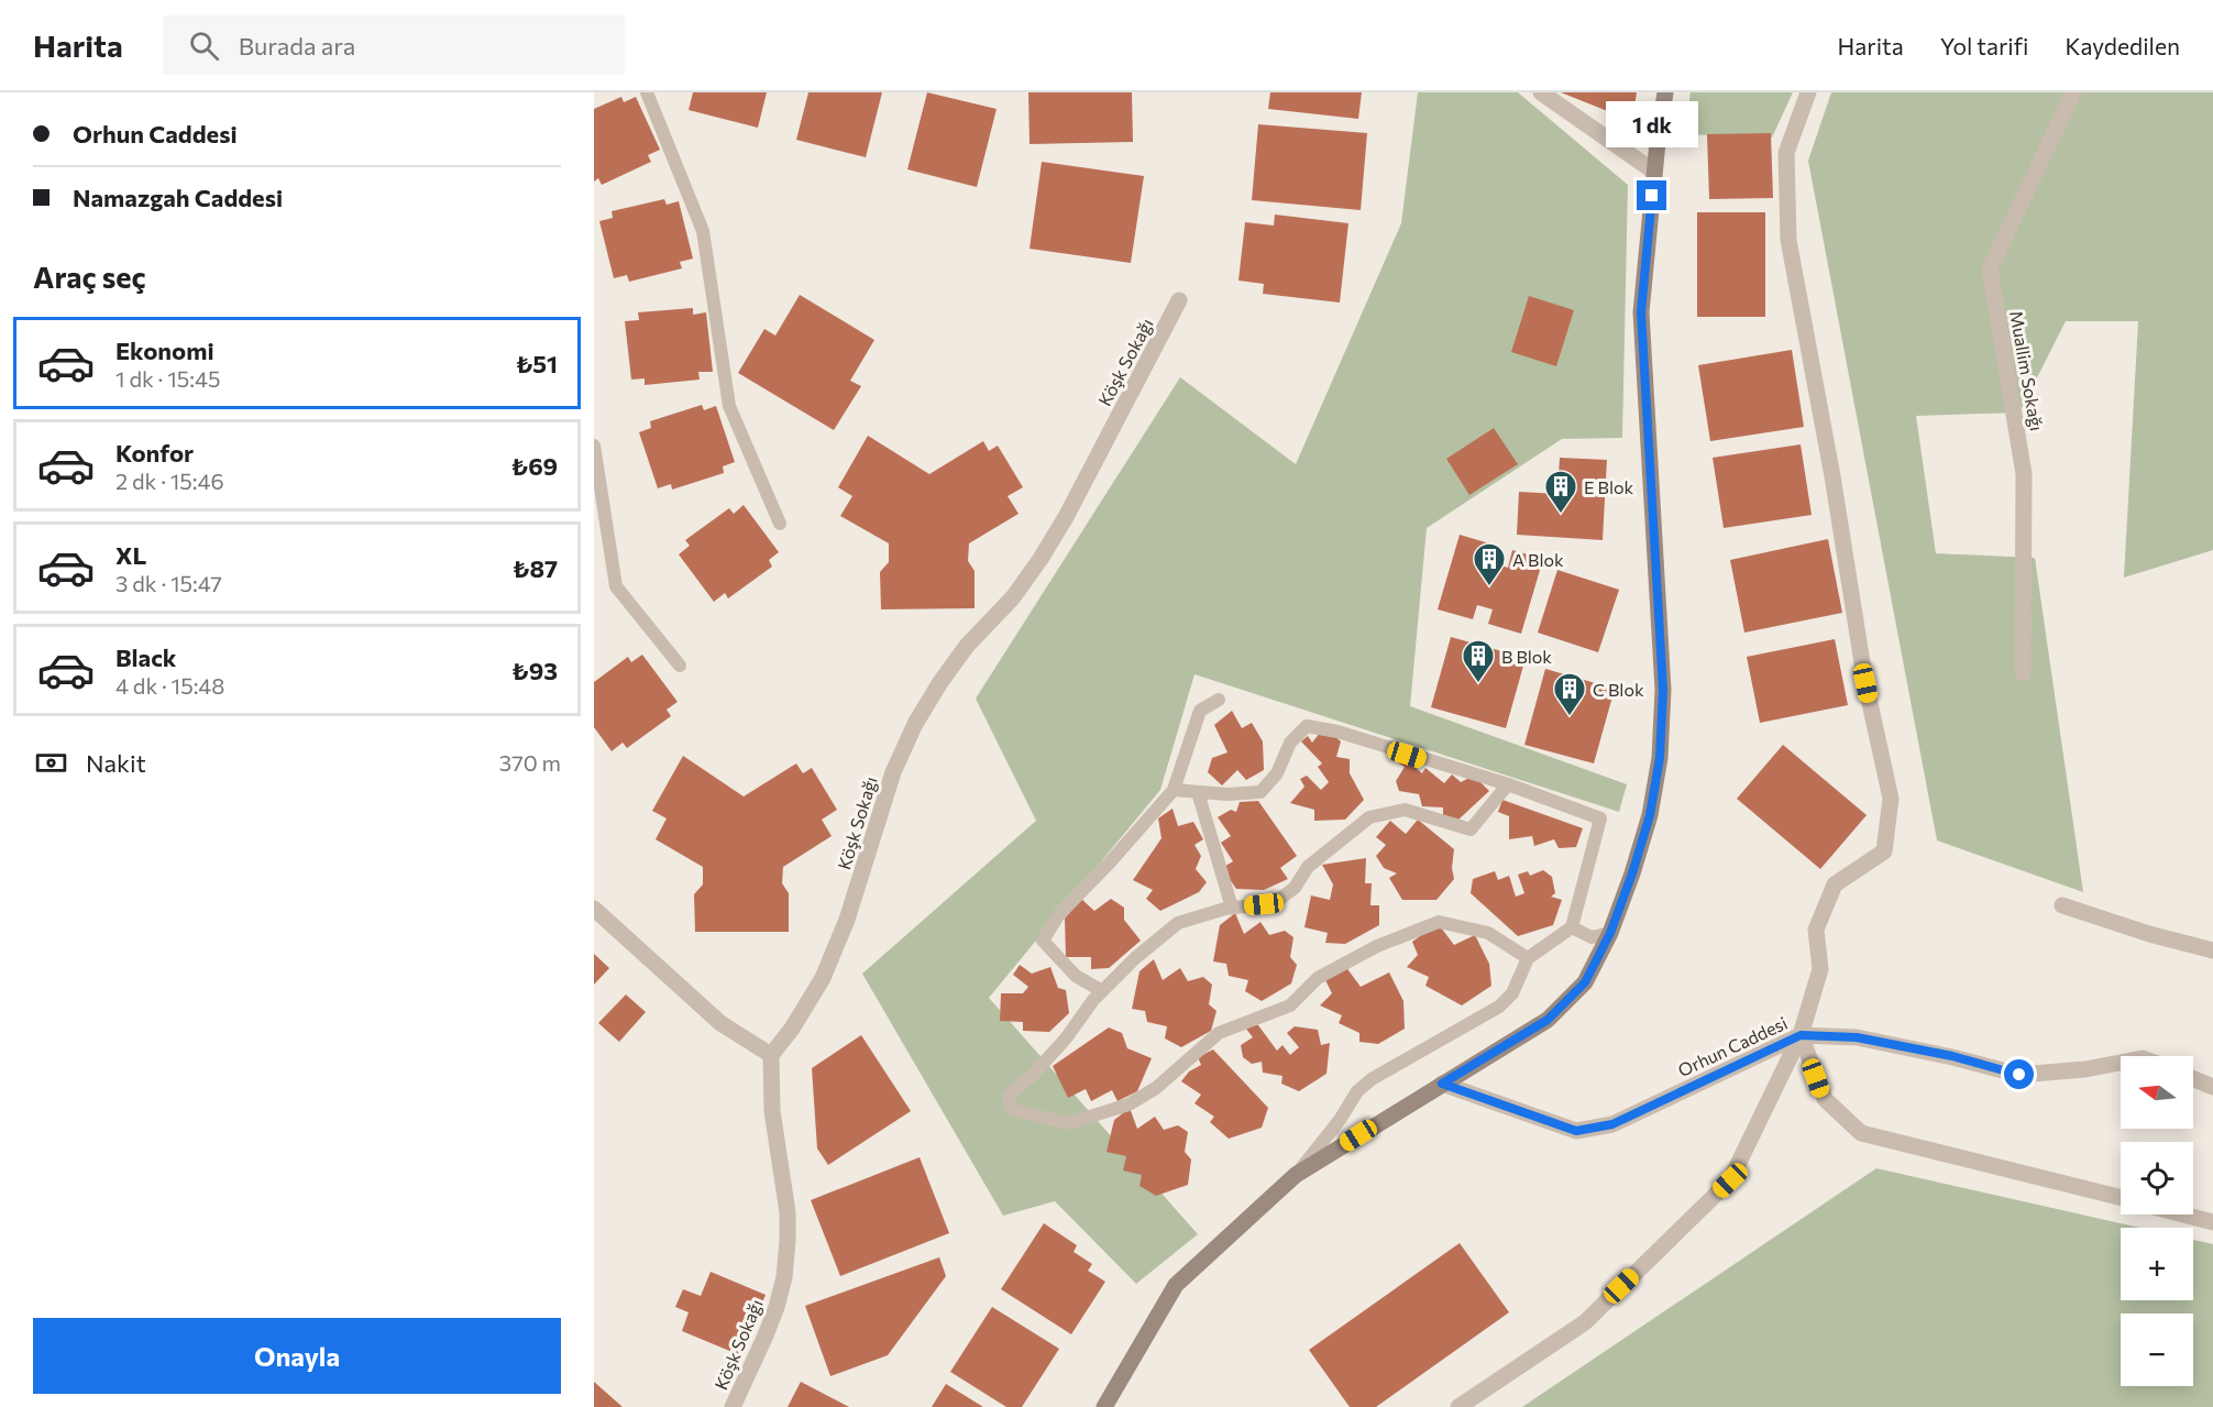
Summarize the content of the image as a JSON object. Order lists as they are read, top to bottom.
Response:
{
  "streets": {
    "street": ["Köşk Sokağı", "Muallim Sokağı", "Orhun Caddesi"]
  },
  "places": {
    "building": [
      "E Blok",
      "A Blok",
      "B Blok",
      "C Blok"
    ]
  },
  "north": "left",
  "page": {
    "header": "Harita",
    "search": "Burada ara",
    "nav": ["Harita", "Yol tarifi", "Kaydedilen"],
    "banner": ["Orhun Caddesi", "Namazgah Caddesi"],
    "bubble": "1 dk",
    "heading": "Araç seç",
    "list": [
      {
        "name": "Ekonomi",
        "note": "1 dk · 15:45",
        "value": "₺51"
      },
      {
        "name": "Konfor",
        "note": "2 dk · 15:46",
        "value": "₺69"
      },
      {
        "name": "XL",
        "note": "3 dk · 15:47",
        "value": "₺87"
      },
      {
        "name": "Black",
        "note": "4 dk · 15:48",
        "value": "₺93"
      }
    ],
    "pay": ["Nakit", "370 m"],
    "map_buttons": ["+", "−"],
    "buttons": "Onayla"
  }
}
